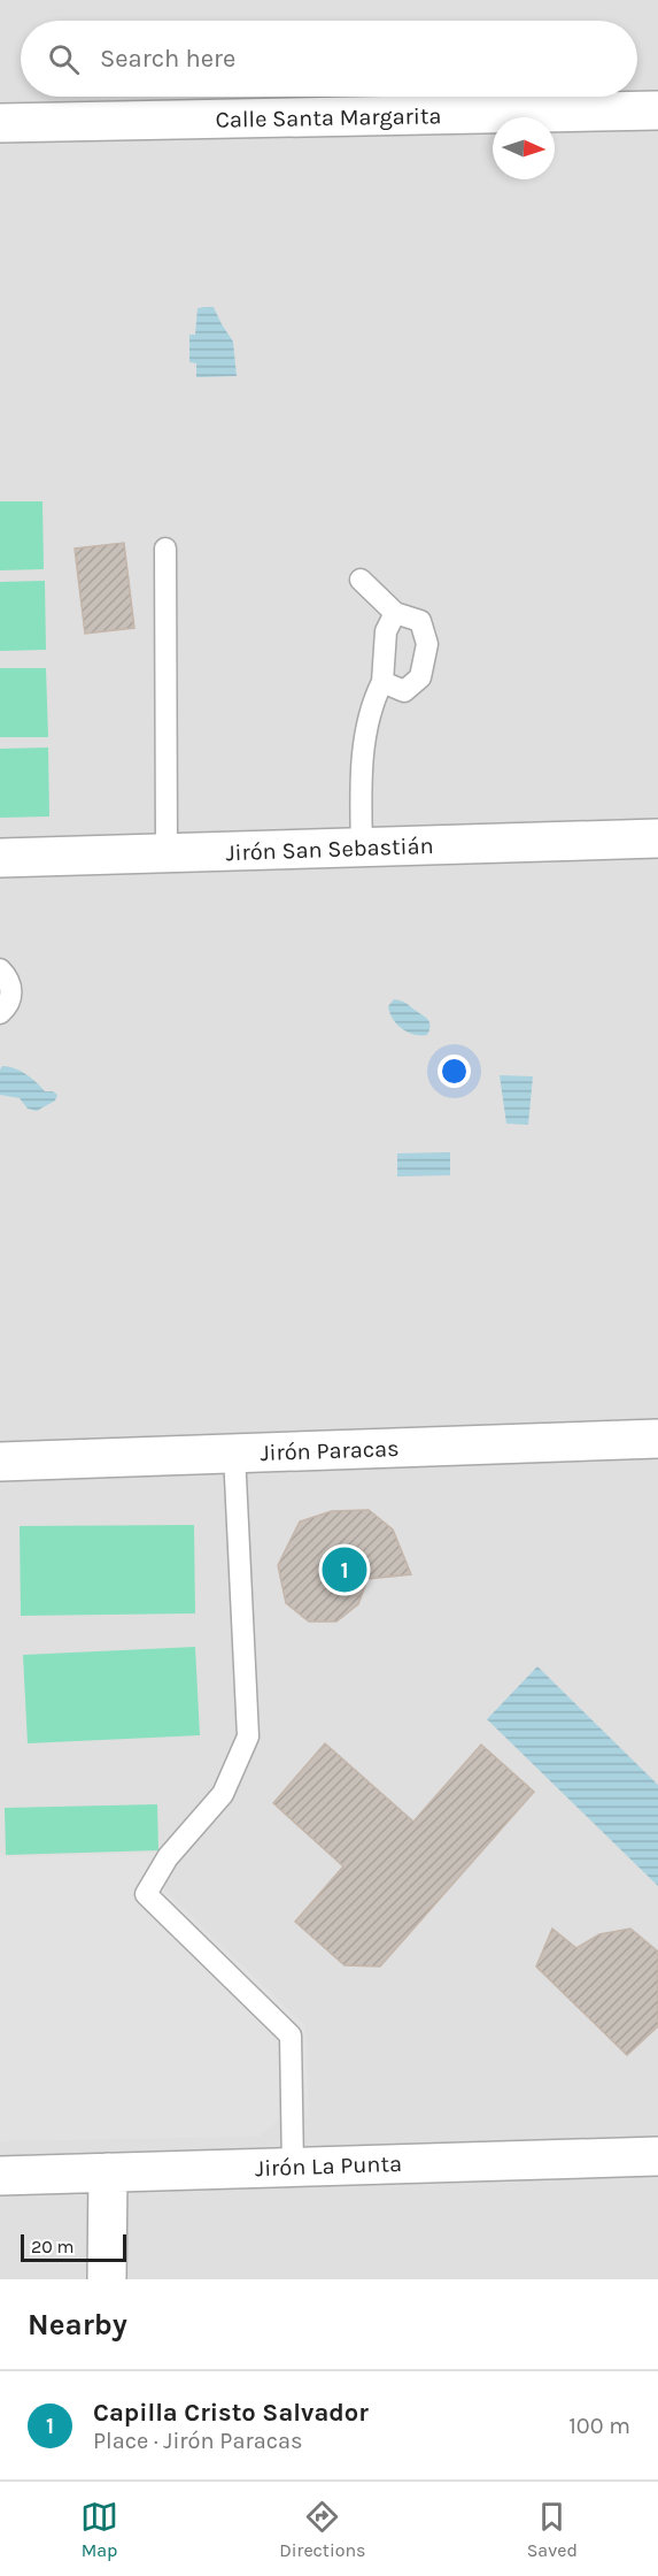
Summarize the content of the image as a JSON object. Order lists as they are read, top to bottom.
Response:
{
  "streets": {
    "street": [
      "Calle Santa Margarita",
      "Jirón San Sebastián",
      "Jirón Paracas",
      "Jirón La Punta"
    ]
  },
  "scale_bar": "20 m",
  "north": "right",
  "page": {
    "search": "Search here",
    "pins": "1",
    "scale": "20 m",
    "heading": "Nearby",
    "list": [
      {
        "mark": "1",
        "name": "Capilla Cristo Salvador",
        "note": "Place · Jirón Paracas",
        "value": "100 m"
      }
    ],
    "nav": ["Map", "Directions", "Saved"]
  }
}
